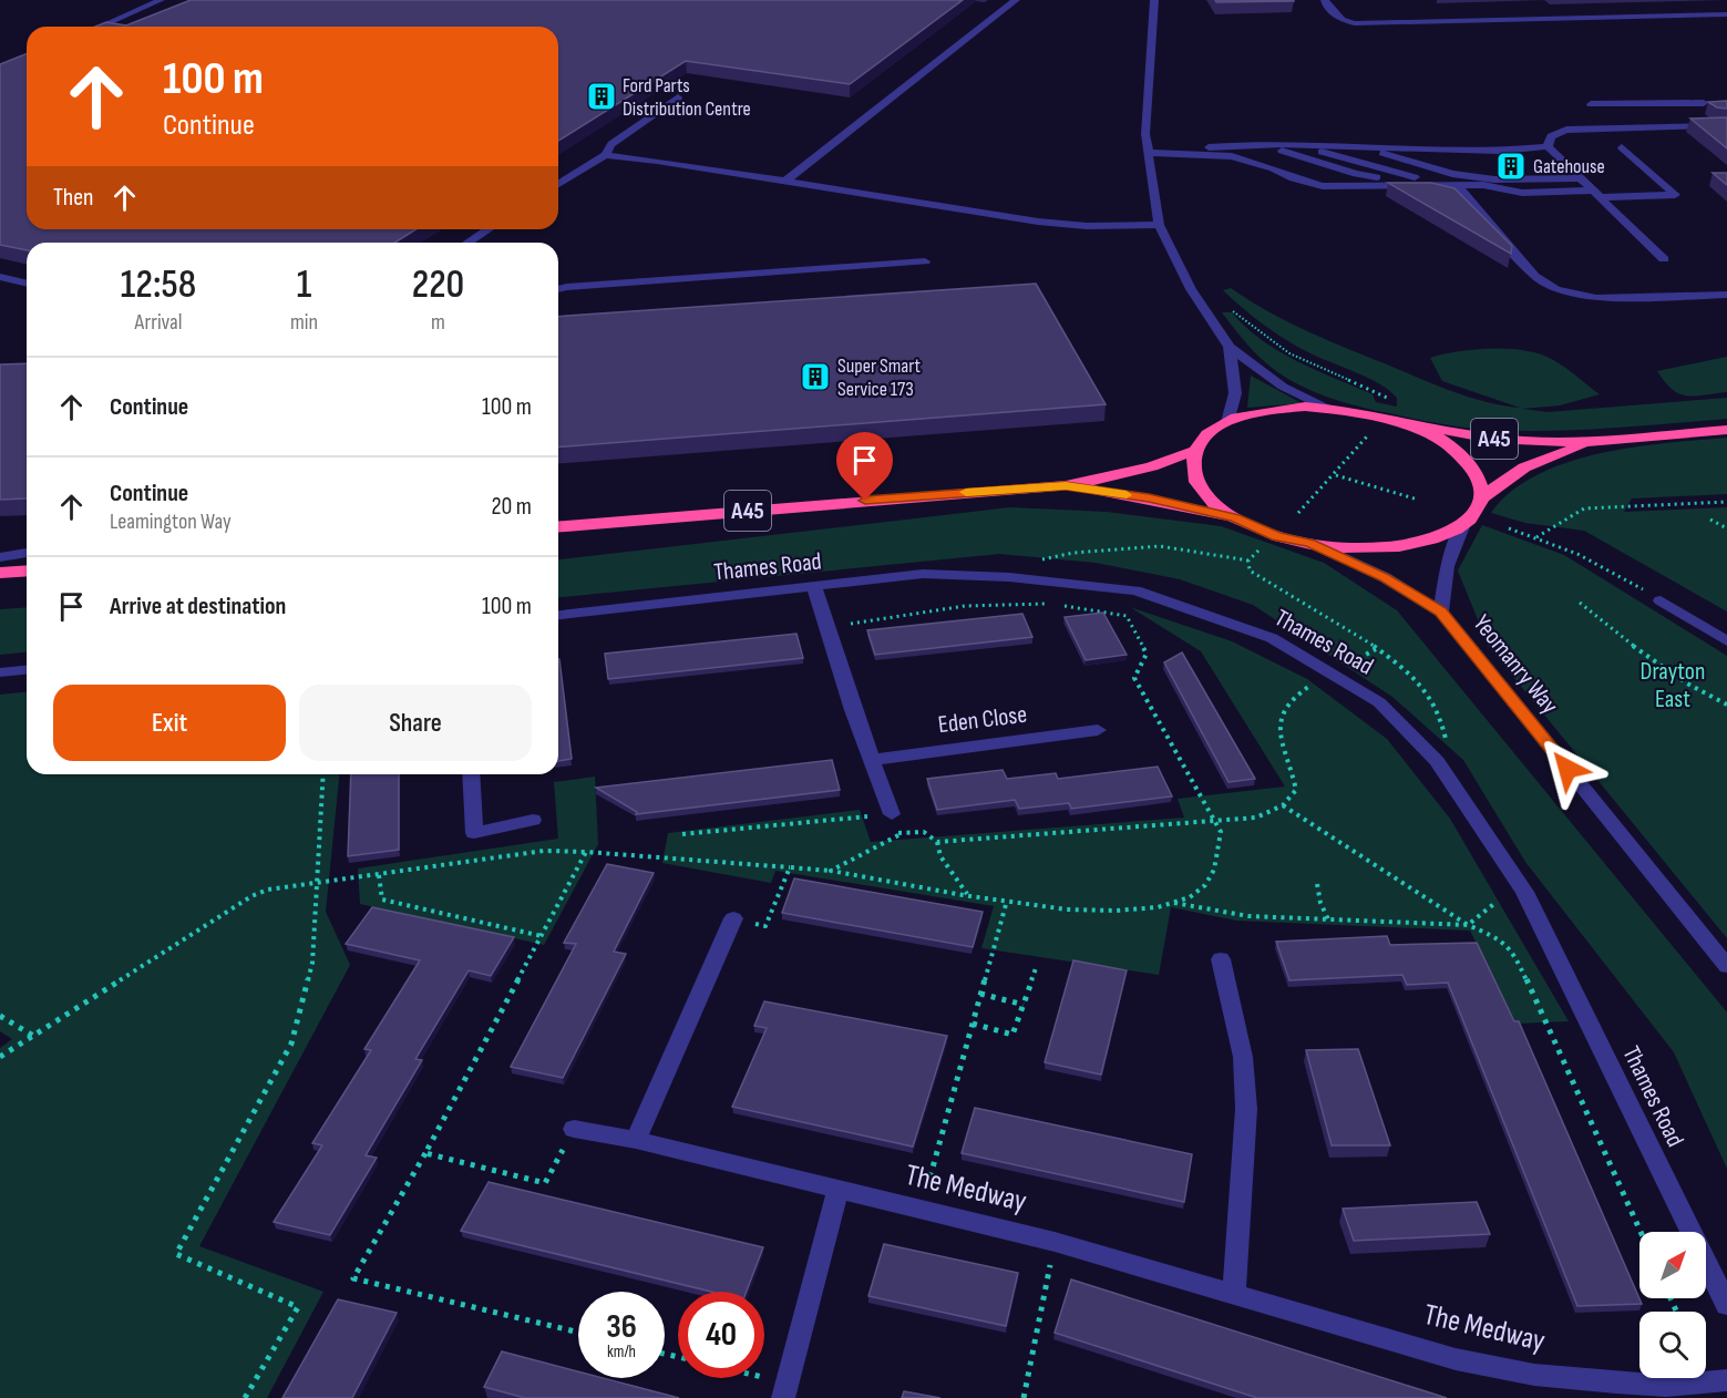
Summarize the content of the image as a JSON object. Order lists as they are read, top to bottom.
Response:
{
  "streets": {
    "highway": ["A45"],
    "street": [
      "Thames Road",
      "Yeomanry Way",
      "Eden Close",
      "The Medway"
    ]
  },
  "parks": ["Drayton East"],
  "places": {
    "building": ["Ford Parts Distribution Centre", "Gatehouse", "Super Smart Service 173"]
  },
  "north": "top right",
  "page": {
    "turn": ["100 m", "Continue"],
    "then": "Then",
    "eta": [
      "12:58",
      "Arrival",
      "1",
      "min",
      "220",
      "m"
    ],
    "list": [
      {
        "name": "Continue",
        "value": "100 m"
      },
      {
        "name": "Continue",
        "note": "Leamington Way",
        "value": "20 m"
      },
      {
        "name": "Arrive at destination",
        "value": "100 m"
      }
    ],
    "buttons": ["Exit", "Share"],
    "speed": "36 km/h",
    "limit": "40"
  }
}
